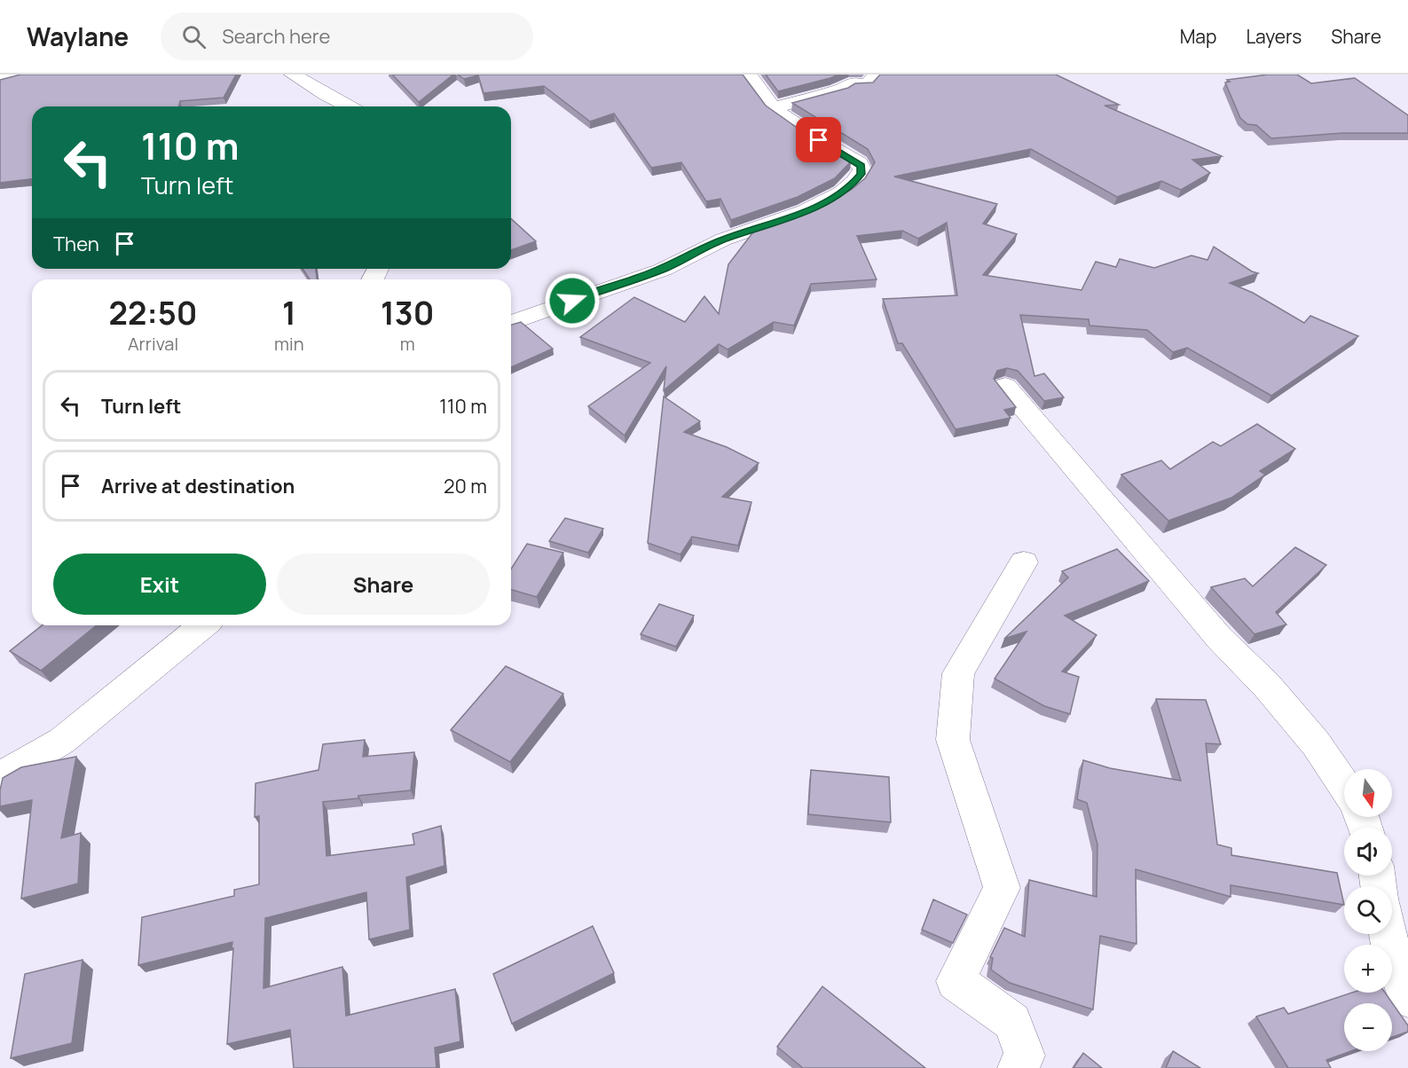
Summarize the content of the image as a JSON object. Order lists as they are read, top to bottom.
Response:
{
  "north": "bottom",
  "page": {
    "header": "Waylane",
    "search": "Search here",
    "nav": ["Map", "Layers", "Share"],
    "turn": ["110 m", "Turn left"],
    "then": "Then",
    "eta": [
      "22:50",
      "Arrival",
      "1",
      "min",
      "130",
      "m"
    ],
    "list": [
      {
        "name": "Turn left",
        "value": "110 m"
      },
      {
        "name": "Arrive at destination",
        "value": "20 m"
      }
    ],
    "buttons": ["Exit", "Share"],
    "map_buttons": ["+", "−"]
  }
}
